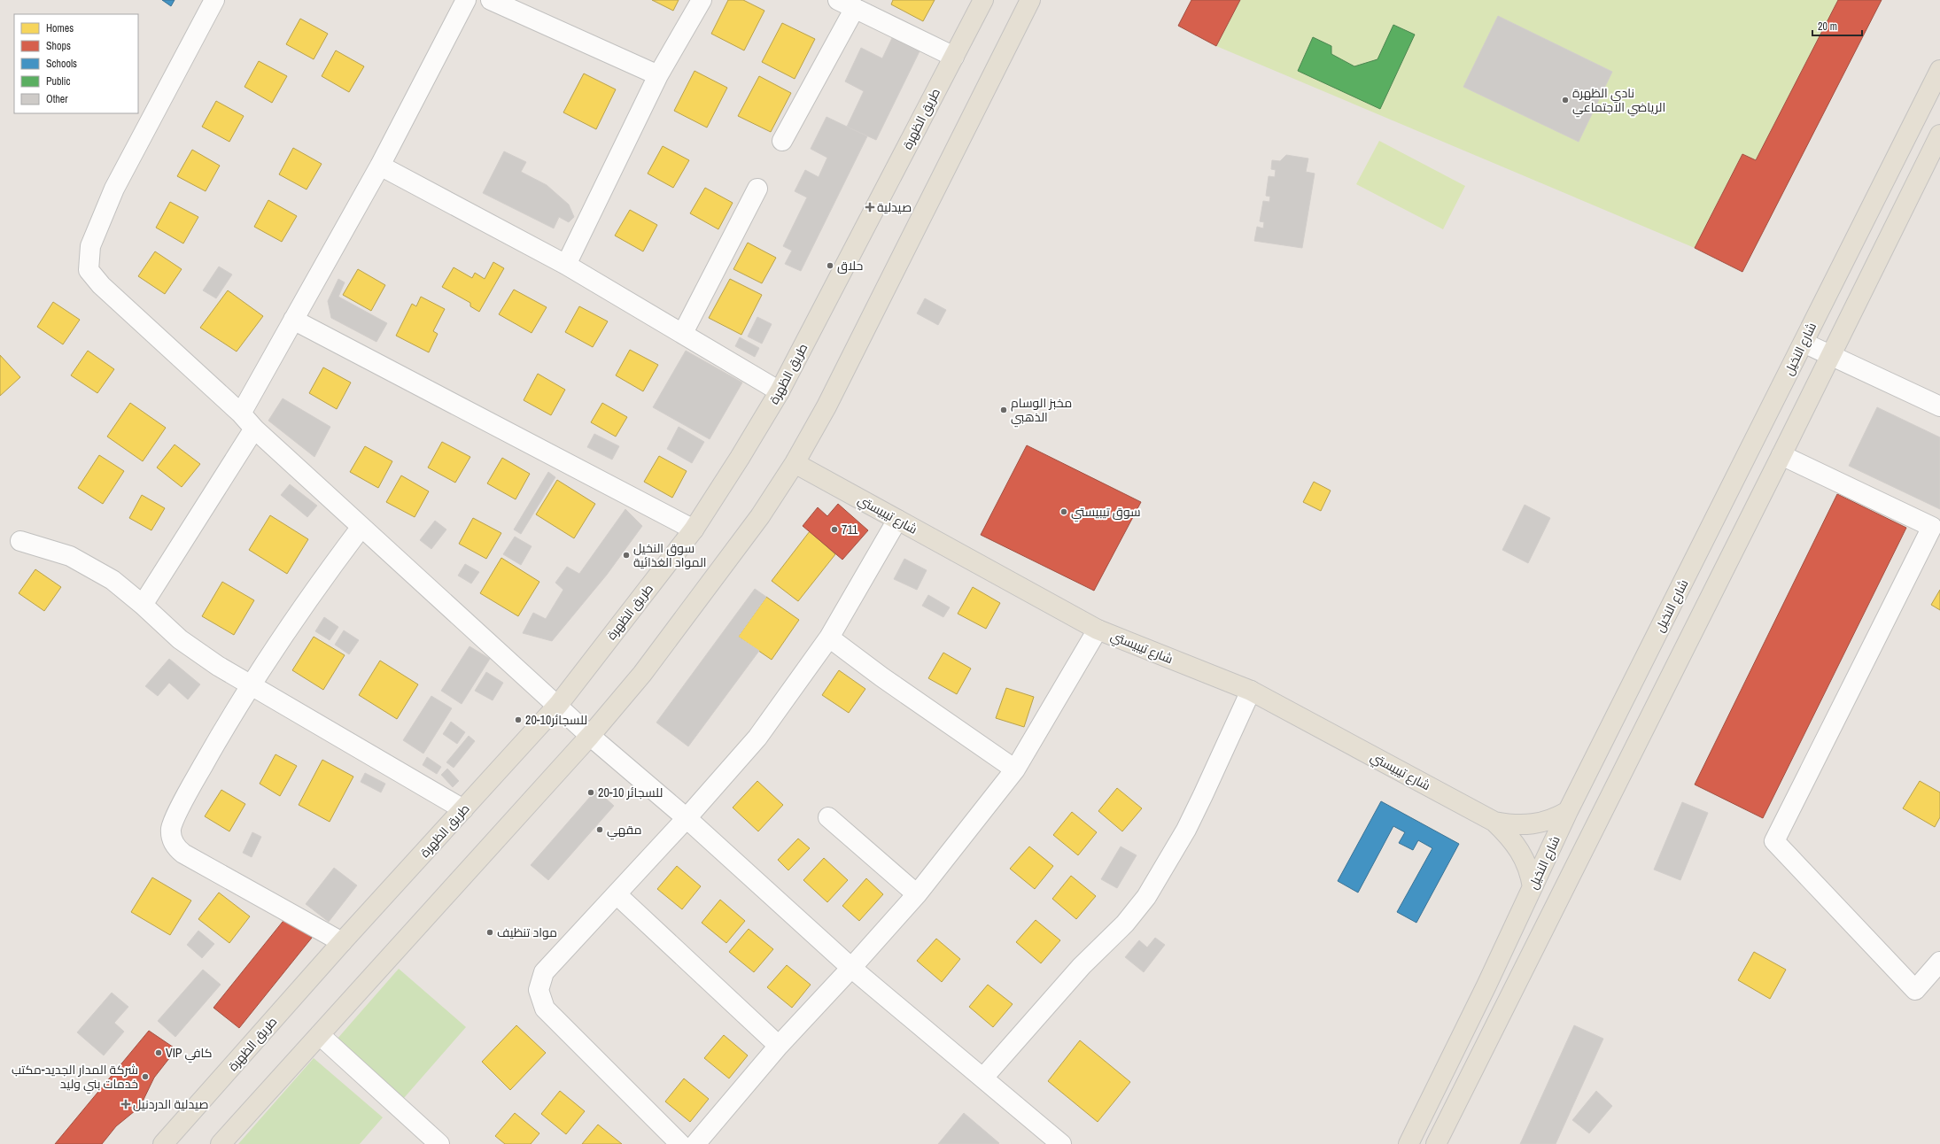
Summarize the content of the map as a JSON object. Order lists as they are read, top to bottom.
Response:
{
  "streets": {
    "main road": ["طريق الظهرة", "شارع النخيل", "شارع تيبيستي"]
  },
  "places": {
    "other": [
      "نادي الظهرة الرياضي الاجتماعي",
      "حلاق",
      "مخبز الوسام الذهبي",
      "سوق تيبيستي",
      "711",
      "سوق النخيل المواد الغذائية",
      "20-10للسجائر",
      "20-10 للسجائر",
      "مقهي",
      "مواد تنظيف",
      "VIP كافي",
      "شركة المدار الجديد-مكتب خدمات بني وليد"
    ],
    "health": ["صيدلية", "صيدلية الدردنيل"]
  },
  "legend": [
    "Homes",
    "Shops",
    "Schools",
    "Public",
    "Other"
  ],
  "scale_bar": "20 m"
}
